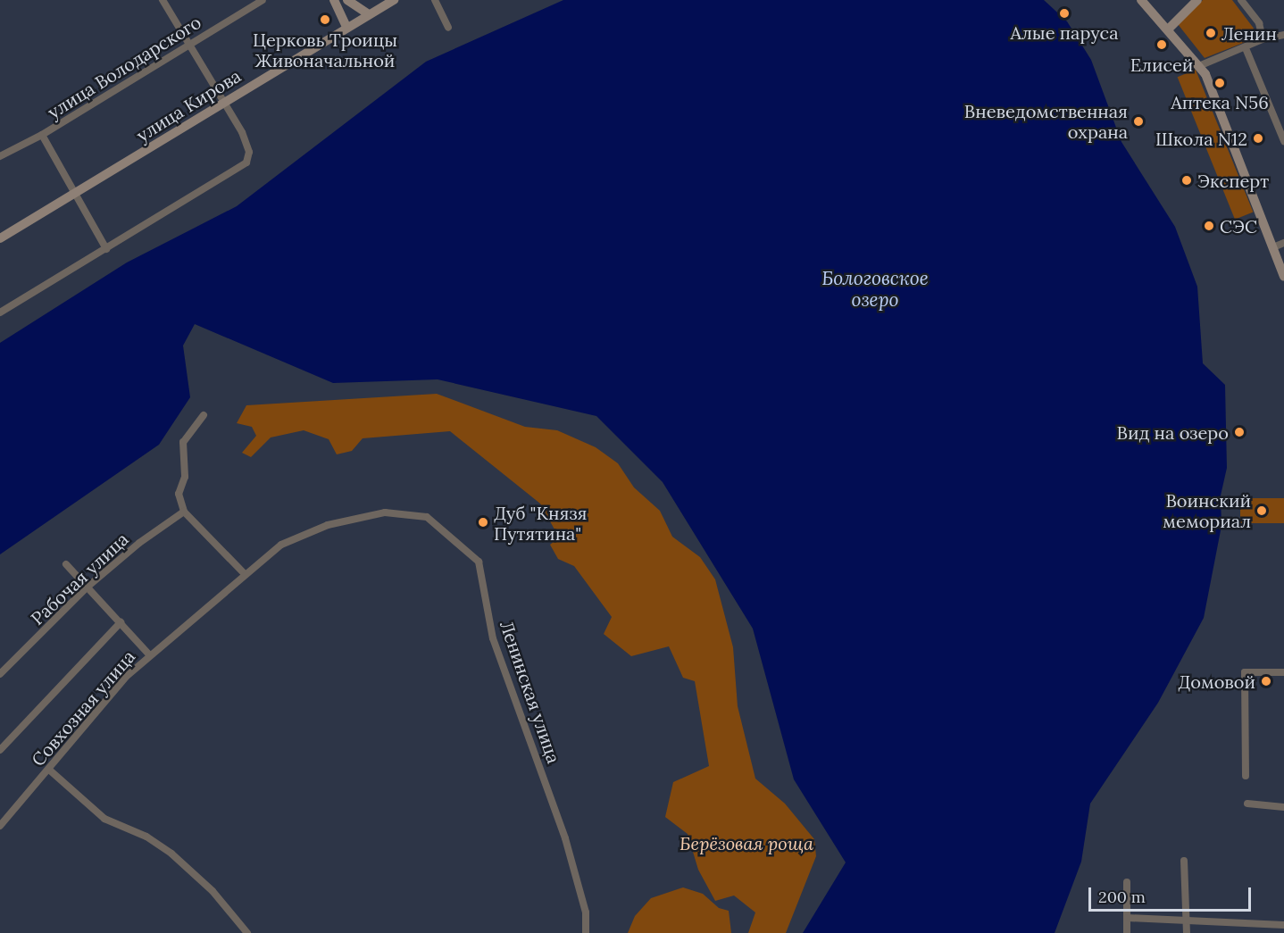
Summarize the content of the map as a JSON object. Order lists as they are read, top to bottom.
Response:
{
  "streets": {
    "main road": ["улица Кирова"],
    "street": [
      "улица Володарского",
      "Рабочая улица",
      "Ленинская улица",
      "Совхозная улица"
    ]
  },
  "crossings": [
    ["Ленинская улица", "Совхозная улица"]
  ],
  "water": ["Бологовское озеро"],
  "parks": ["Берёзовая роща"],
  "places": [
    "Алые паруса",
    "Церковь Троицы Живоначальной",
    "Ленин",
    "Елисей",
    "Аптека N56",
    "Вневедомственная охрана",
    "Школа N12",
    "Эксперт",
    "СЭС",
    "Вид на озеро",
    "Воинский мемориал",
    "Дуб \"Князя Путятина\"",
    "Домовой"
  ],
  "scale_bar": "200 m"
}
